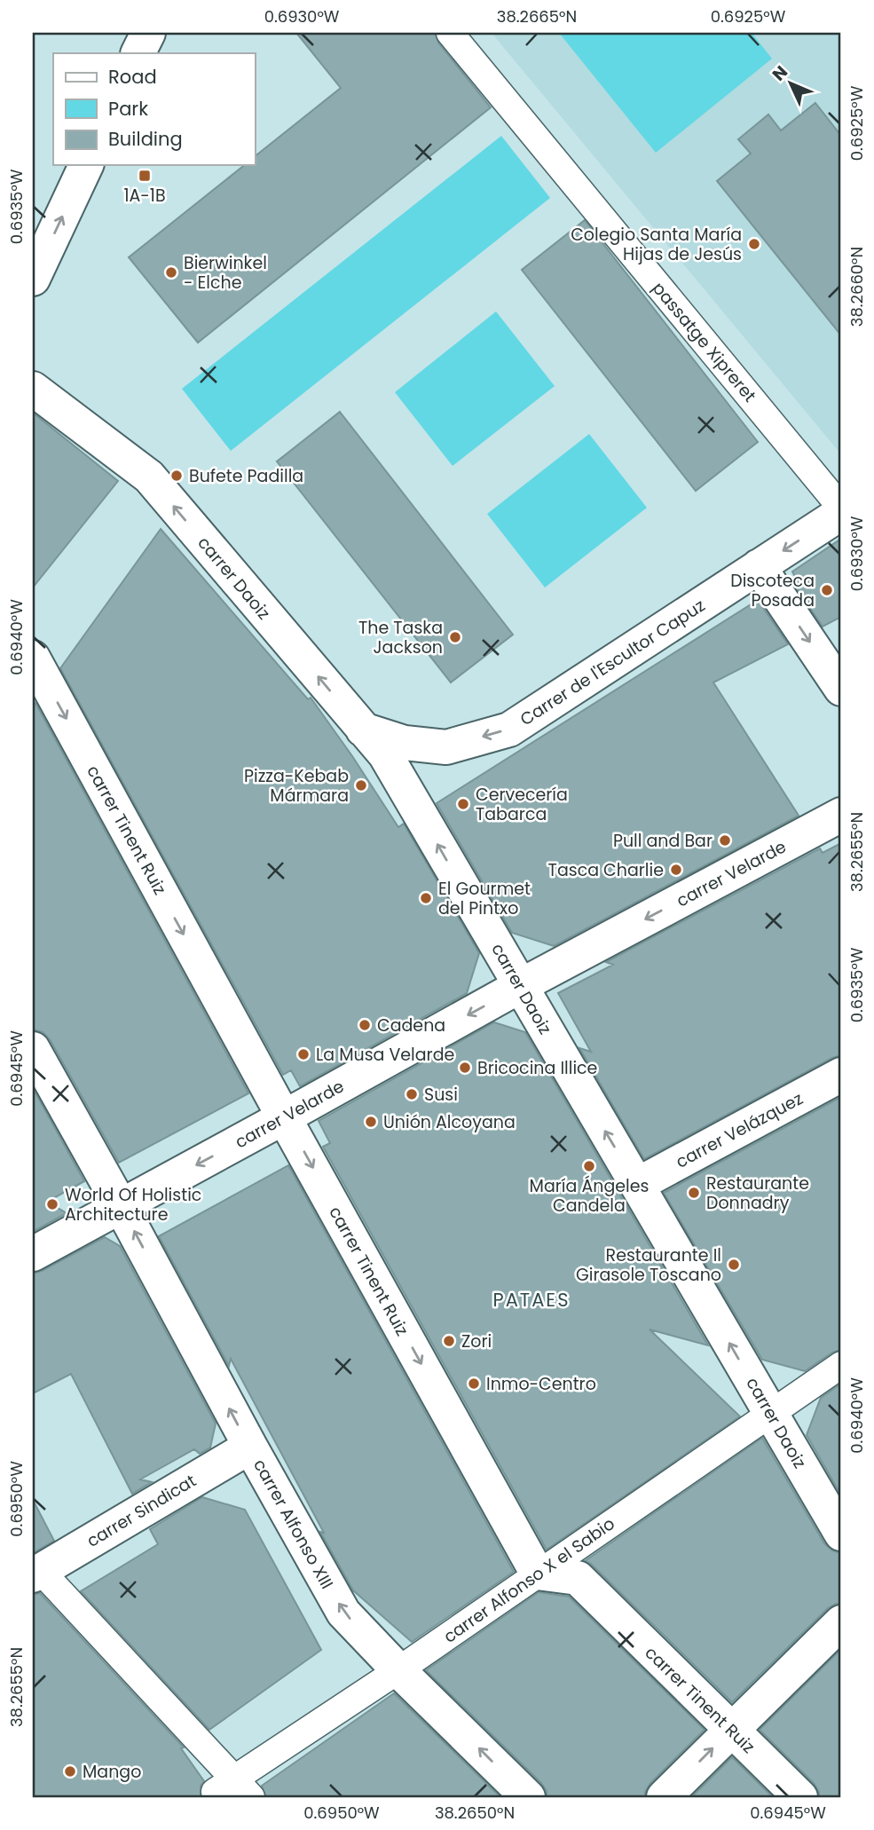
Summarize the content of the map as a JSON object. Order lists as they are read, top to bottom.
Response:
{
  "streets": {
    "street": [
      "passatge Xipreret",
      "carrer Daoiz",
      "Carrer de l'Escultor Capuz",
      "carrer Tinent Ruiz",
      "carrer Velarde",
      "carrer Velázquez",
      "carrer Sindicat",
      "carrer Alfonso XIII",
      "carrer Alfonso X el Sabio"
    ]
  },
  "crossings": [
    ["carrer Daoiz", "Carrer de l'Escultor Capuz"],
    ["carrer Daoiz", "carrer Velarde"],
    ["carrer Daoiz", "carrer Velázquez"],
    ["carrer Daoiz", "carrer Alfonso X el Sabio"],
    ["carrer Tinent Ruiz", "carrer Velarde"],
    ["carrer Tinent Ruiz", "carrer Alfonso X el Sabio"],
    ["carrer Velarde", "carrer Alfonso XIII"],
    ["carrer Sindicat", "carrer Alfonso XIII"],
    ["carrer Alfonso XIII", "carrer Alfonso X el Sabio"]
  ],
  "one_way": [
    "carrer Daoiz",
    "Carrer de l'Escultor Capuz",
    "carrer Tinent Ruiz",
    "carrer Velarde"
  ],
  "districts": ["PATAES"],
  "places": {
    "transit": ["1A-1B"],
    "other": [
      "Colegio Santa María Hijas de Jesús",
      "Bierwinkel - Elche",
      "Bufete Padilla",
      "Discoteca Posada",
      "The Taska Jackson",
      "Pizza-Kebab Mármara",
      "Cervecería Tabarca",
      "Pull and Bar",
      "Tasca Charlie",
      "El Gourmet del Pintxo",
      "Cadena",
      "La Musa Velarde",
      "Bricocina Illice",
      "Susi",
      "Unión Alcoyana",
      "María Ángeles Candela",
      "Restaurante Donnadry",
      "World Of Holistic Architecture",
      "Restaurante Il Girasole Toscano",
      "Zori",
      "Inmo-Centro",
      "Mango"
    ]
  },
  "legend": ["Road", "Park", "Building"],
  "north": "top left",
  "coordinates": [
    "0.6930°W",
    "38.2665°N",
    "0.6925°W",
    "0.6935°W",
    "38.2660°N",
    "0.6940°W",
    "38.2655°N",
    "0.6945°W",
    "0.6950°W",
    "38.2650°N"
  ]
}
